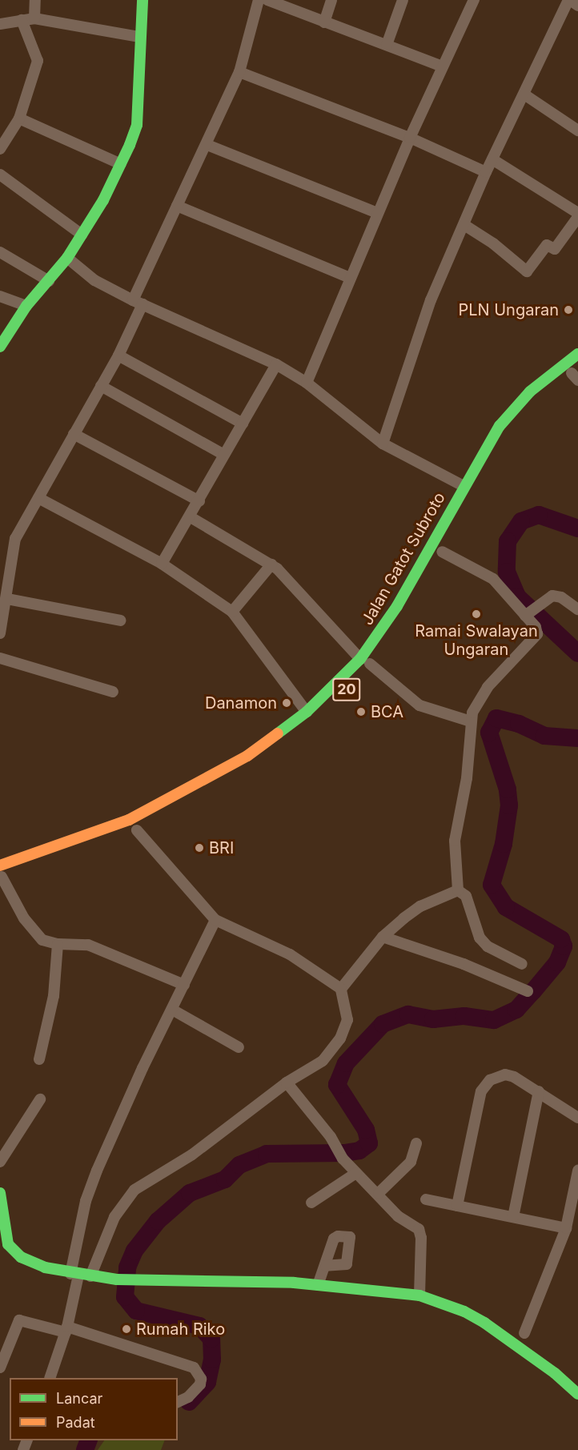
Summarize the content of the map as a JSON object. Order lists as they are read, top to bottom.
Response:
{
  "streets": {
    "main road": ["Jalan Gatot Subroto", "20"]
  },
  "places": [
    "PLN Ungaran",
    "Ramai Swalayan Ungaran",
    "Danamon",
    "BCA",
    "BRI",
    "Rumah Riko"
  ],
  "legend": ["Lancar", "Padat"]
}
